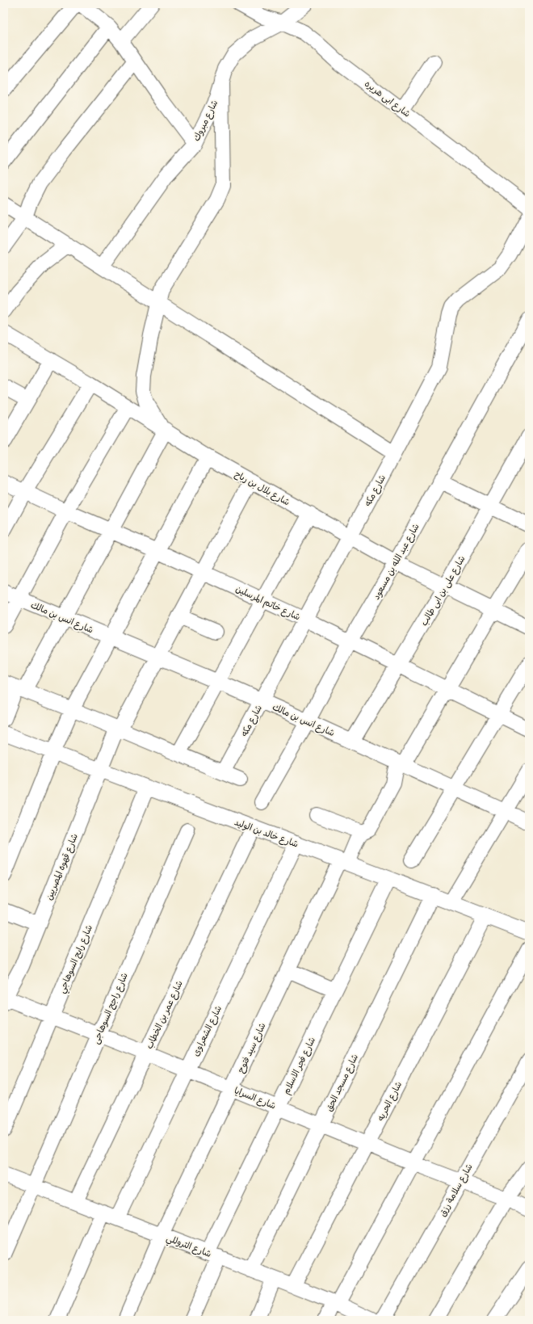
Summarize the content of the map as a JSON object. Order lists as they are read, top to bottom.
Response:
{
  "streets": {
    "street": [
      "شارع ابى هريره",
      "شارع مبروك",
      "شارع بلال بن رباح",
      "شارع مكه",
      "شارع عبد الله بن مسعود",
      "شارع على بن ابى طالب",
      "شارع خاتم المرسلين",
      "شارع انس بن مالك",
      "شارع خالد بن الوليد",
      "شارع قهوه المصريين",
      "شارع رابح السوهاجي",
      "شارع راجح السوهاجى",
      "شارع عمر بن الخطاب",
      "شارع الشعراوى",
      "شارع سيد فتوح",
      "شارع فجر الاسلام",
      "شارع مسجد الحق",
      "شارع السرايا",
      "شارع الحريه",
      "شارع سلامة رزق",
      "شارع التروللي"
    ]
  },
  "crossings": [
    ["شارع ابى هريره", "شارع مبروك"],
    ["شارع بلال بن رباح", "شارع مكه"],
    ["شارع بلال بن رباح", "شارع عبد الله بن مسعود"],
    ["شارع بلال بن رباح", "شارع على بن ابى طالب"],
    ["شارع بلال بن رباح", "شارع قهوه المصريين"],
    ["شارع بلال بن رباح", "شارع سيد فتوح"],
    ["شارع مكه", "شارع خاتم المرسلين"],
    ["شارع مكه", "شارع انس بن مالك"],
    ["شارع عبد الله بن مسعود", "شارع خاتم المرسلين"],
    ["شارع عبد الله بن مسعود", "شارع انس بن مالك"],
    ["شارع على بن ابى طالب", "شارع خاتم المرسلين"],
    ["شارع على بن ابى طالب", "شارع انس بن مالك"],
    ["شارع خاتم المرسلين", "شارع قهوه المصريين"],
    ["شارع خاتم المرسلين", "شارع سيد فتوح"],
    ["شارع انس بن مالك", "شارع قهوه المصريين"],
    ["شارع انس بن مالك", "شارع سيد فتوح"],
    ["شارع خالد بن الوليد", "شارع قهوه المصريين"],
    ["شارع خالد بن الوليد", "شارع رابح السوهاجي"],
    ["شارع خالد بن الوليد", "شارع عمر بن الخطاب"],
    ["شارع خالد بن الوليد", "شارع الشعراوى"],
    ["شارع خالد بن الوليد", "شارع سيد فتوح"],
    ["شارع خالد بن الوليد", "شارع فجر الاسلام"],
    ["شارع خالد بن الوليد", "شارع مسجد الحق"],
    ["شارع خالد بن الوليد", "شارع الحريه"],
    ["شارع قهوه المصريين", "شارع السرايا"],
    ["شارع رابح السوهاجي", "شارع السرايا"],
    ["شارع راجح السوهاجى", "شارع السرايا"],
    ["شارع راجح السوهاجى", "شارع التروللي"],
    ["شارع عمر بن الخطاب", "شارع السرايا"],
    ["شارع عمر بن الخطاب", "شارع التروللي"],
    ["شارع الشعراوى", "شارع السرايا"],
    ["شارع الشعراوى", "شارع التروللي"],
    ["شارع سيد فتوح", "شارع السرايا"],
    ["شارع سيد فتوح", "شارع التروللي"],
    ["شارع فجر الاسلام", "شارع السرايا"],
    ["شارع فجر الاسلام", "شارع التروللي"],
    ["شارع مسجد الحق", "شارع السرايا"],
    ["شارع مسجد الحق", "شارع التروللي"],
    ["شارع السرايا", "شارع الحريه"],
    ["شارع السرايا", "شارع سلامة رزق"],
    ["شارع الحريه", "شارع التروللي"]
  ]
}
